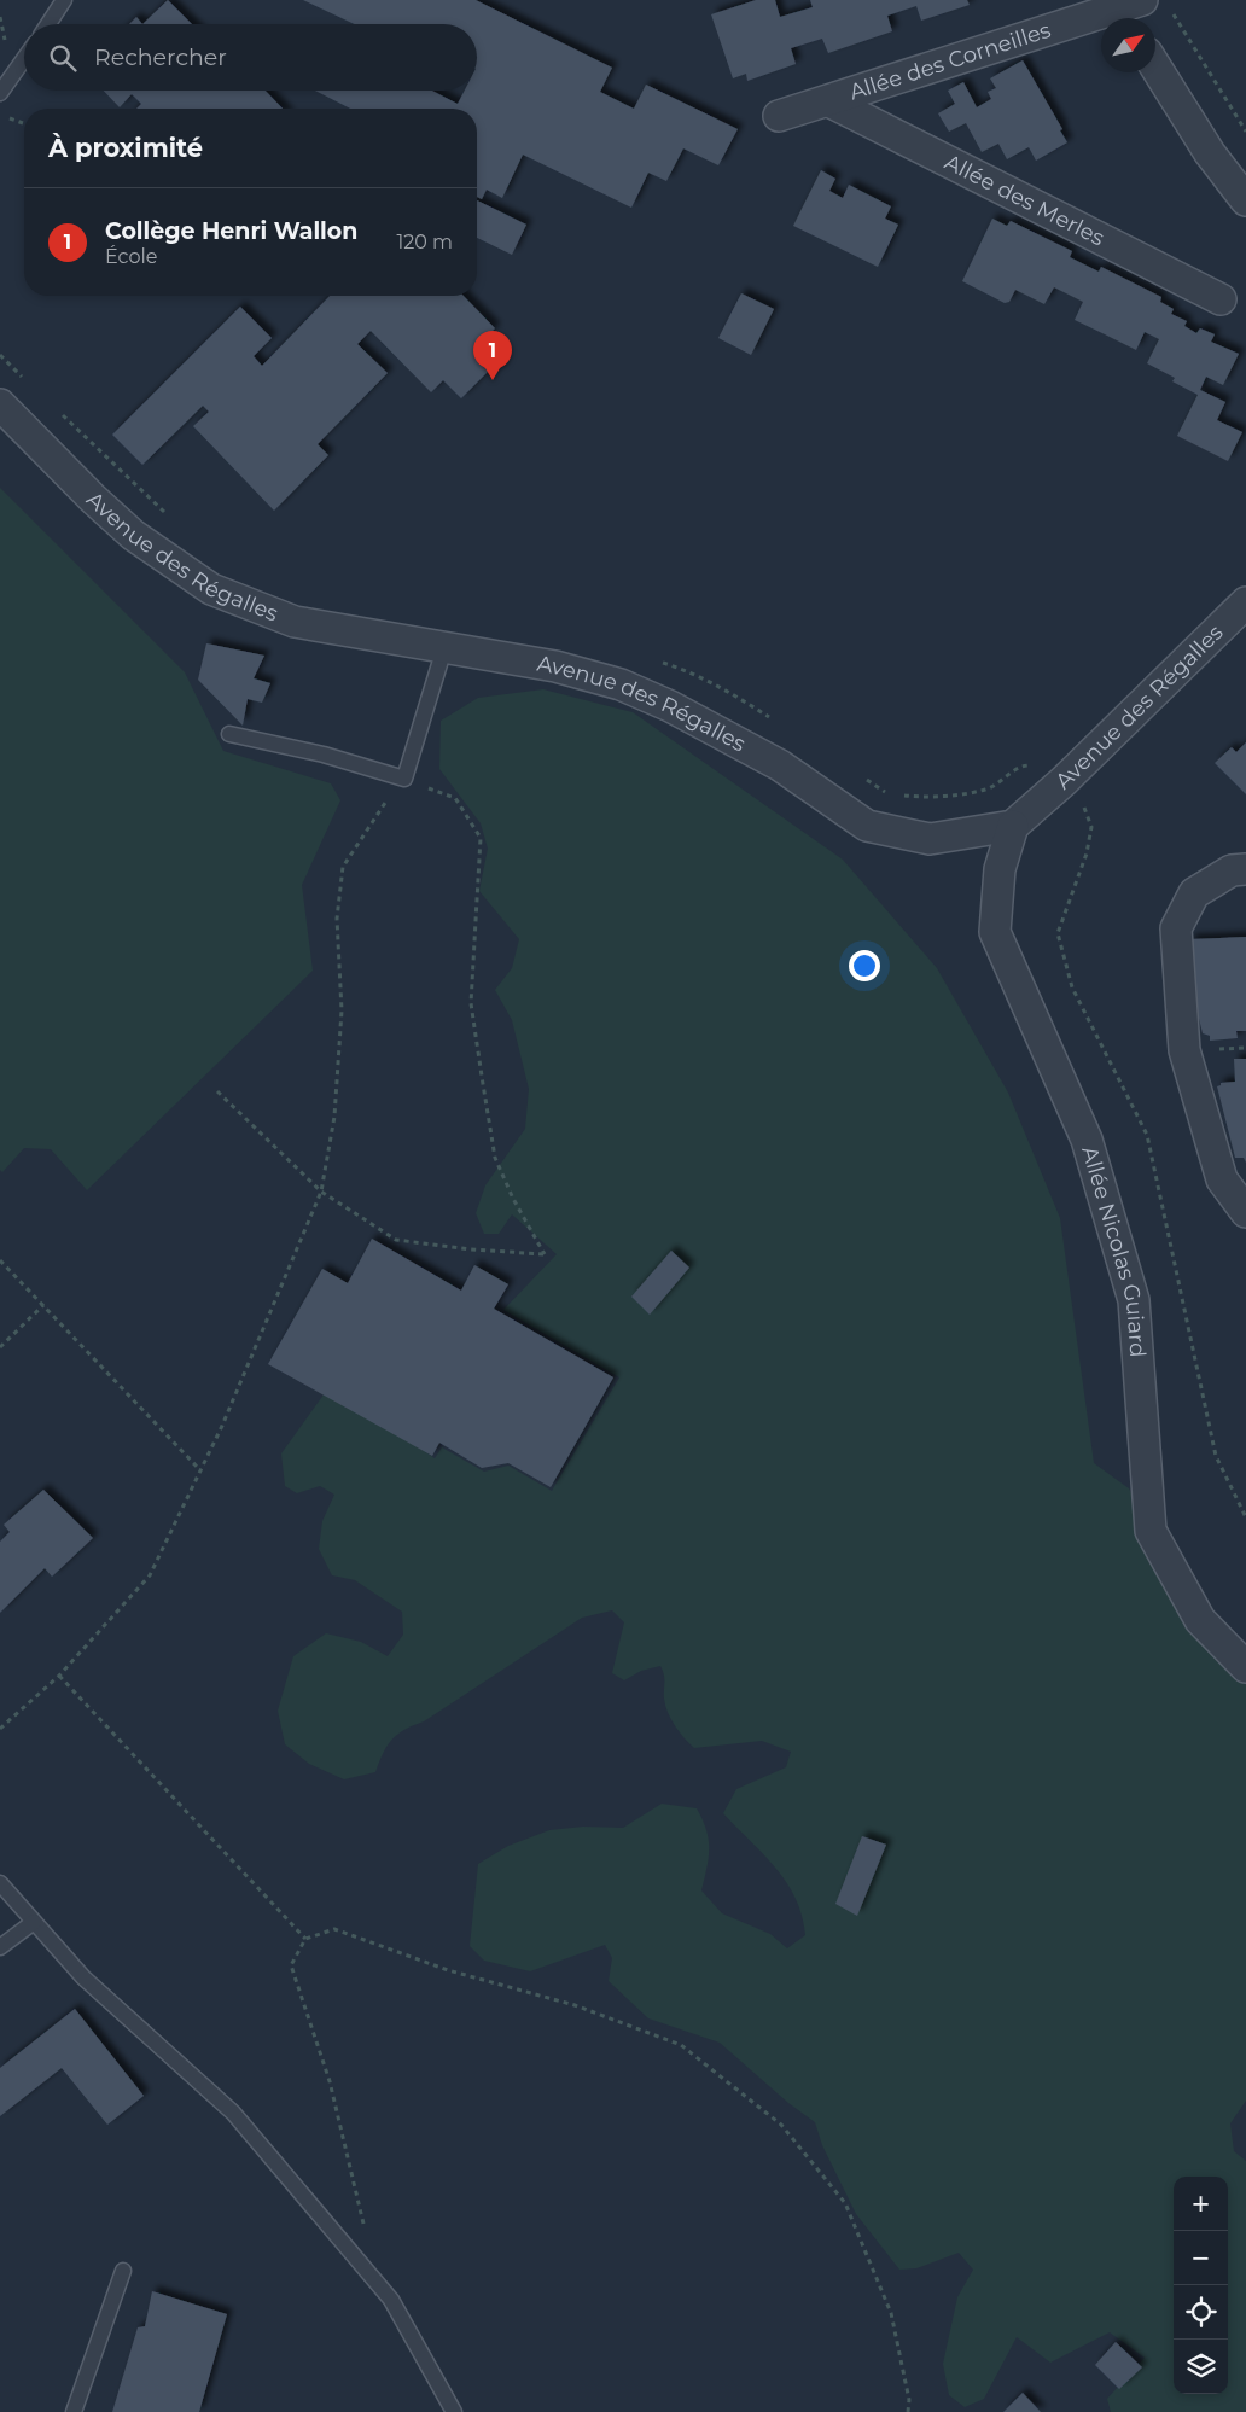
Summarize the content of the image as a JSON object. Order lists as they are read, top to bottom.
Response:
{
  "streets": {
    "street": [
      "Allée des Corneilles",
      "Allée des Merles",
      "Avenue des Régalles",
      "Allée Nicolas Guiard"
    ]
  },
  "crossings": [
    ["Allée des Corneilles", "Allée des Merles"],
    ["Avenue des Régalles", "Allée Nicolas Guiard"]
  ],
  "north": "top right",
  "page": {
    "search": "Rechercher",
    "heading": "À proximité",
    "list": [
      {
        "mark": "1",
        "name": "Collège Henri Wallon",
        "note": "École",
        "value": "120 m"
      }
    ],
    "pins": "1",
    "map_buttons": ["+", "−"]
  }
}
